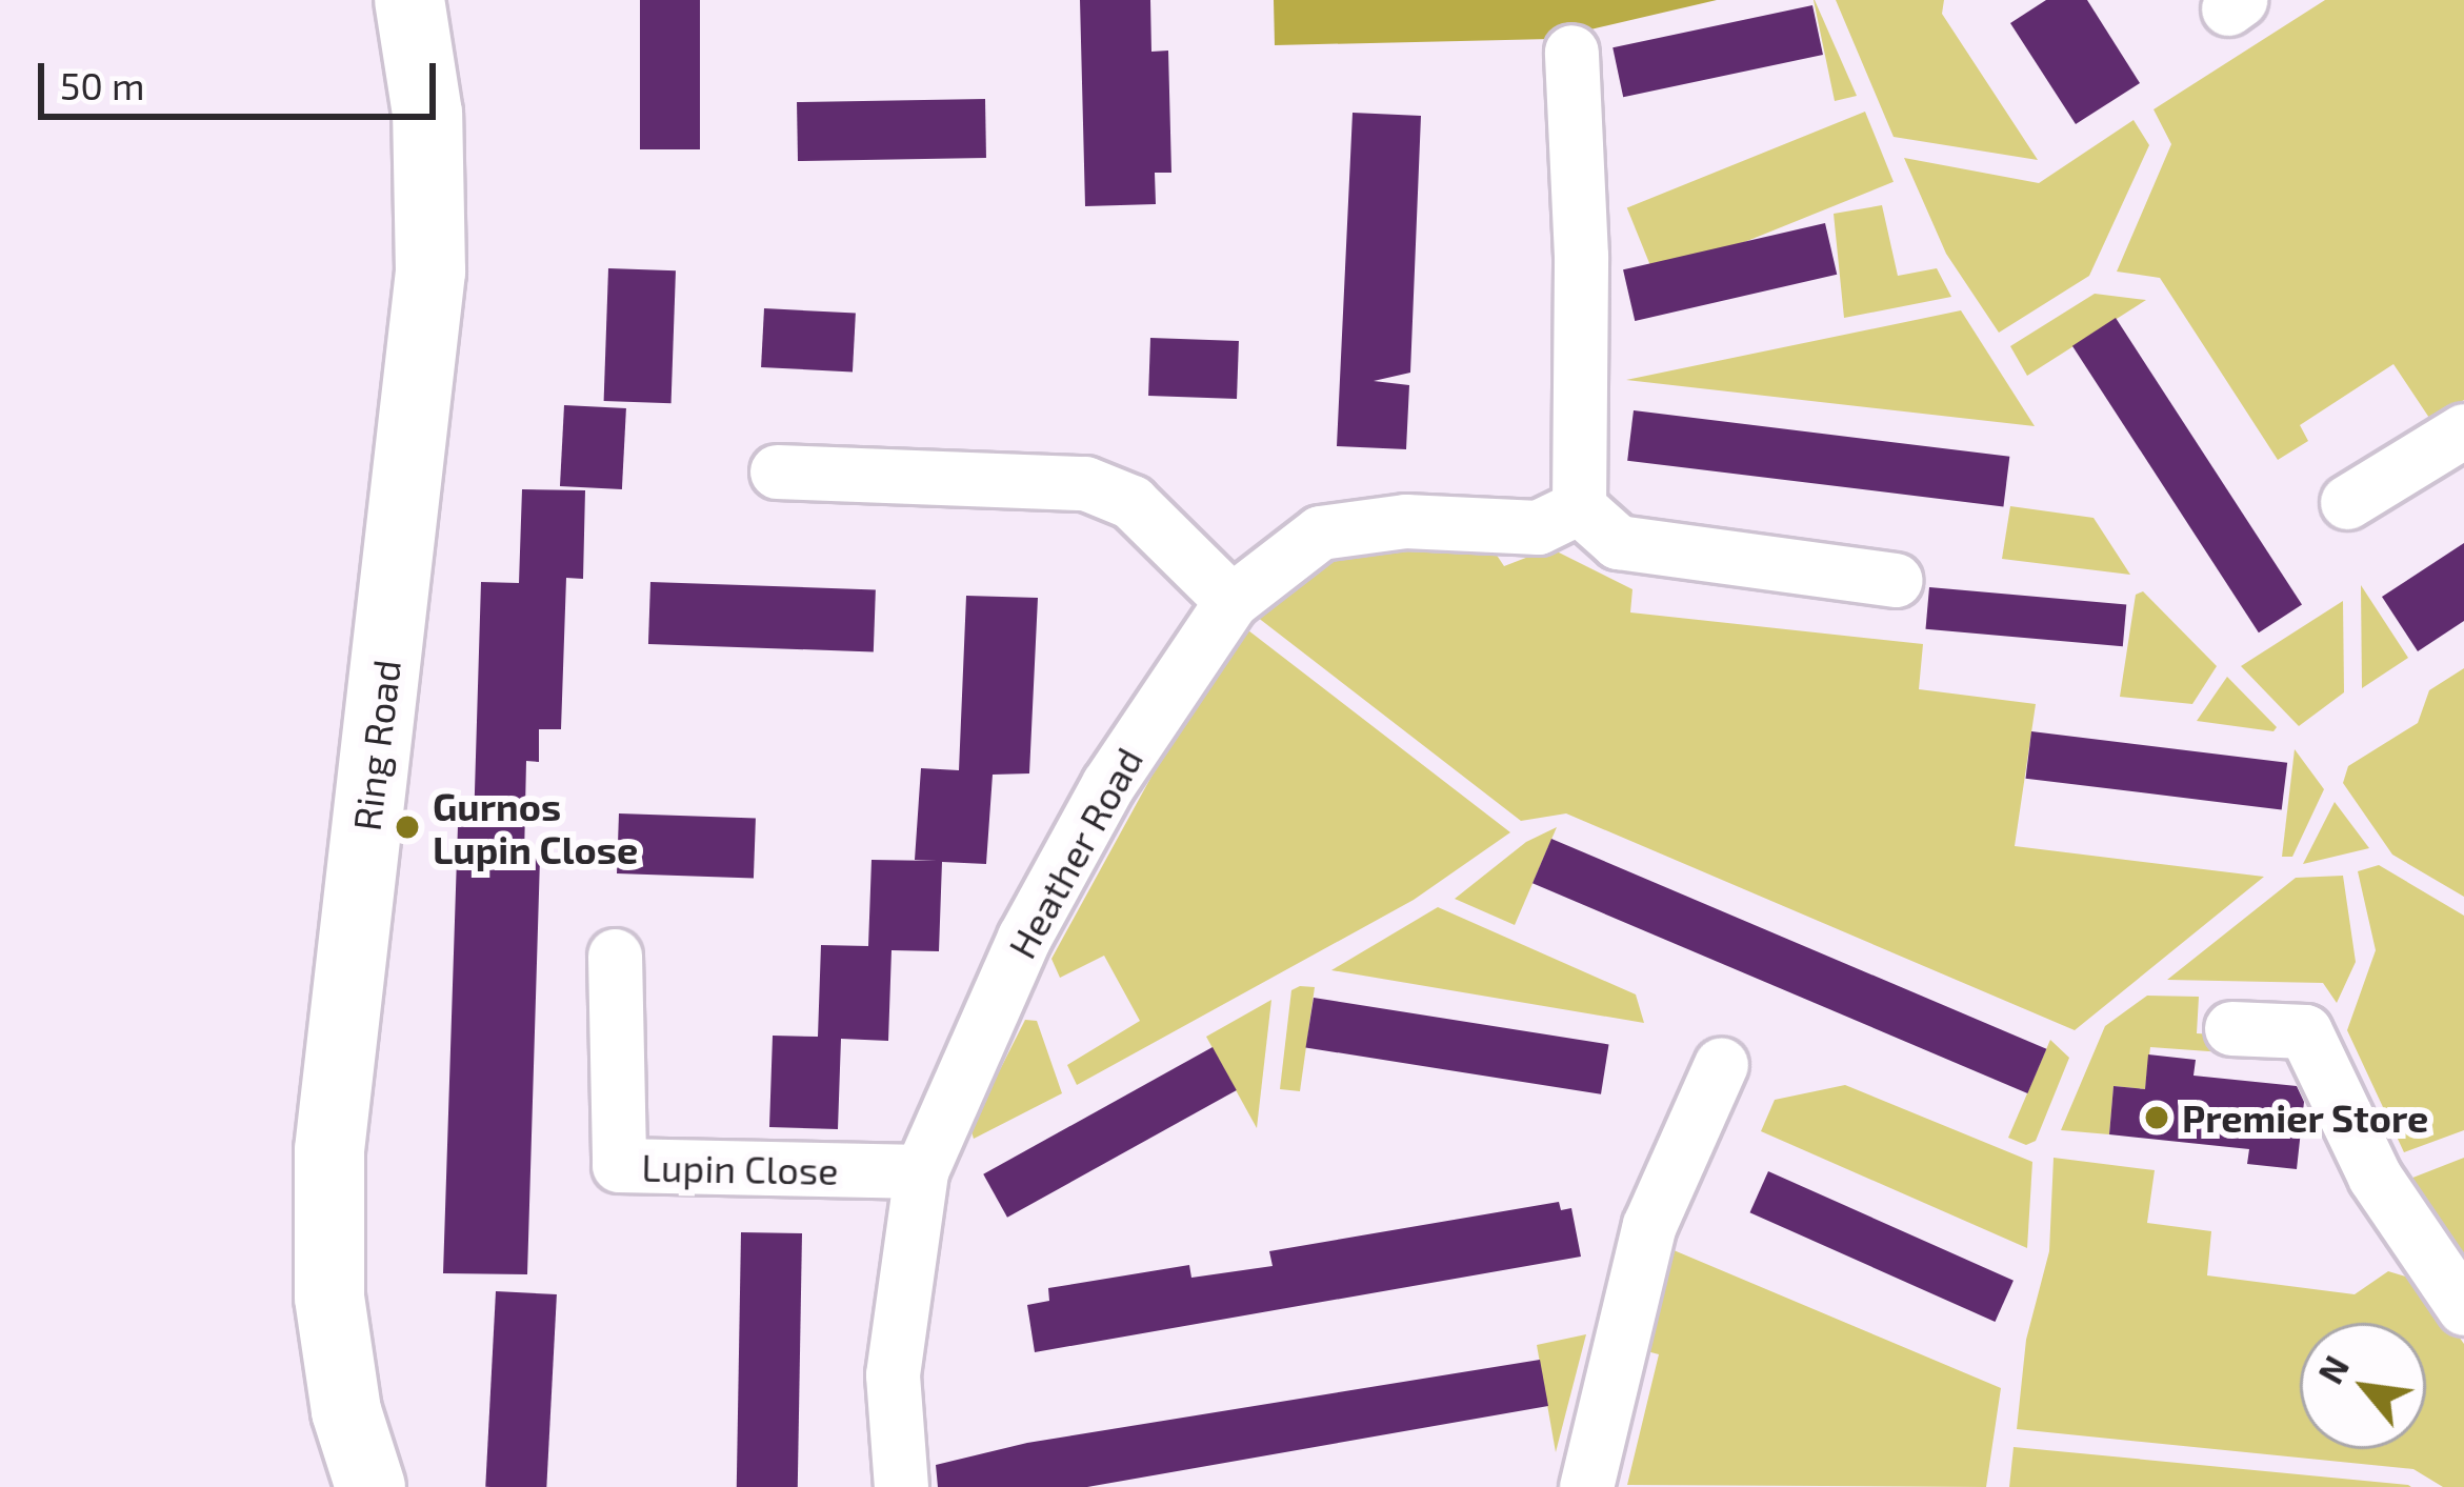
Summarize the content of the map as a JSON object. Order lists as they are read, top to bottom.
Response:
{
  "streets": {
    "street": ["Ring Road", "Heather Road", "Lupin Close"]
  },
  "crossings": [
    ["Heather Road", "Lupin Close"]
  ],
  "places": ["Gurnos Lupin Close", "Premier Store"],
  "scale_bar": "50 m",
  "north": "top left"
}
